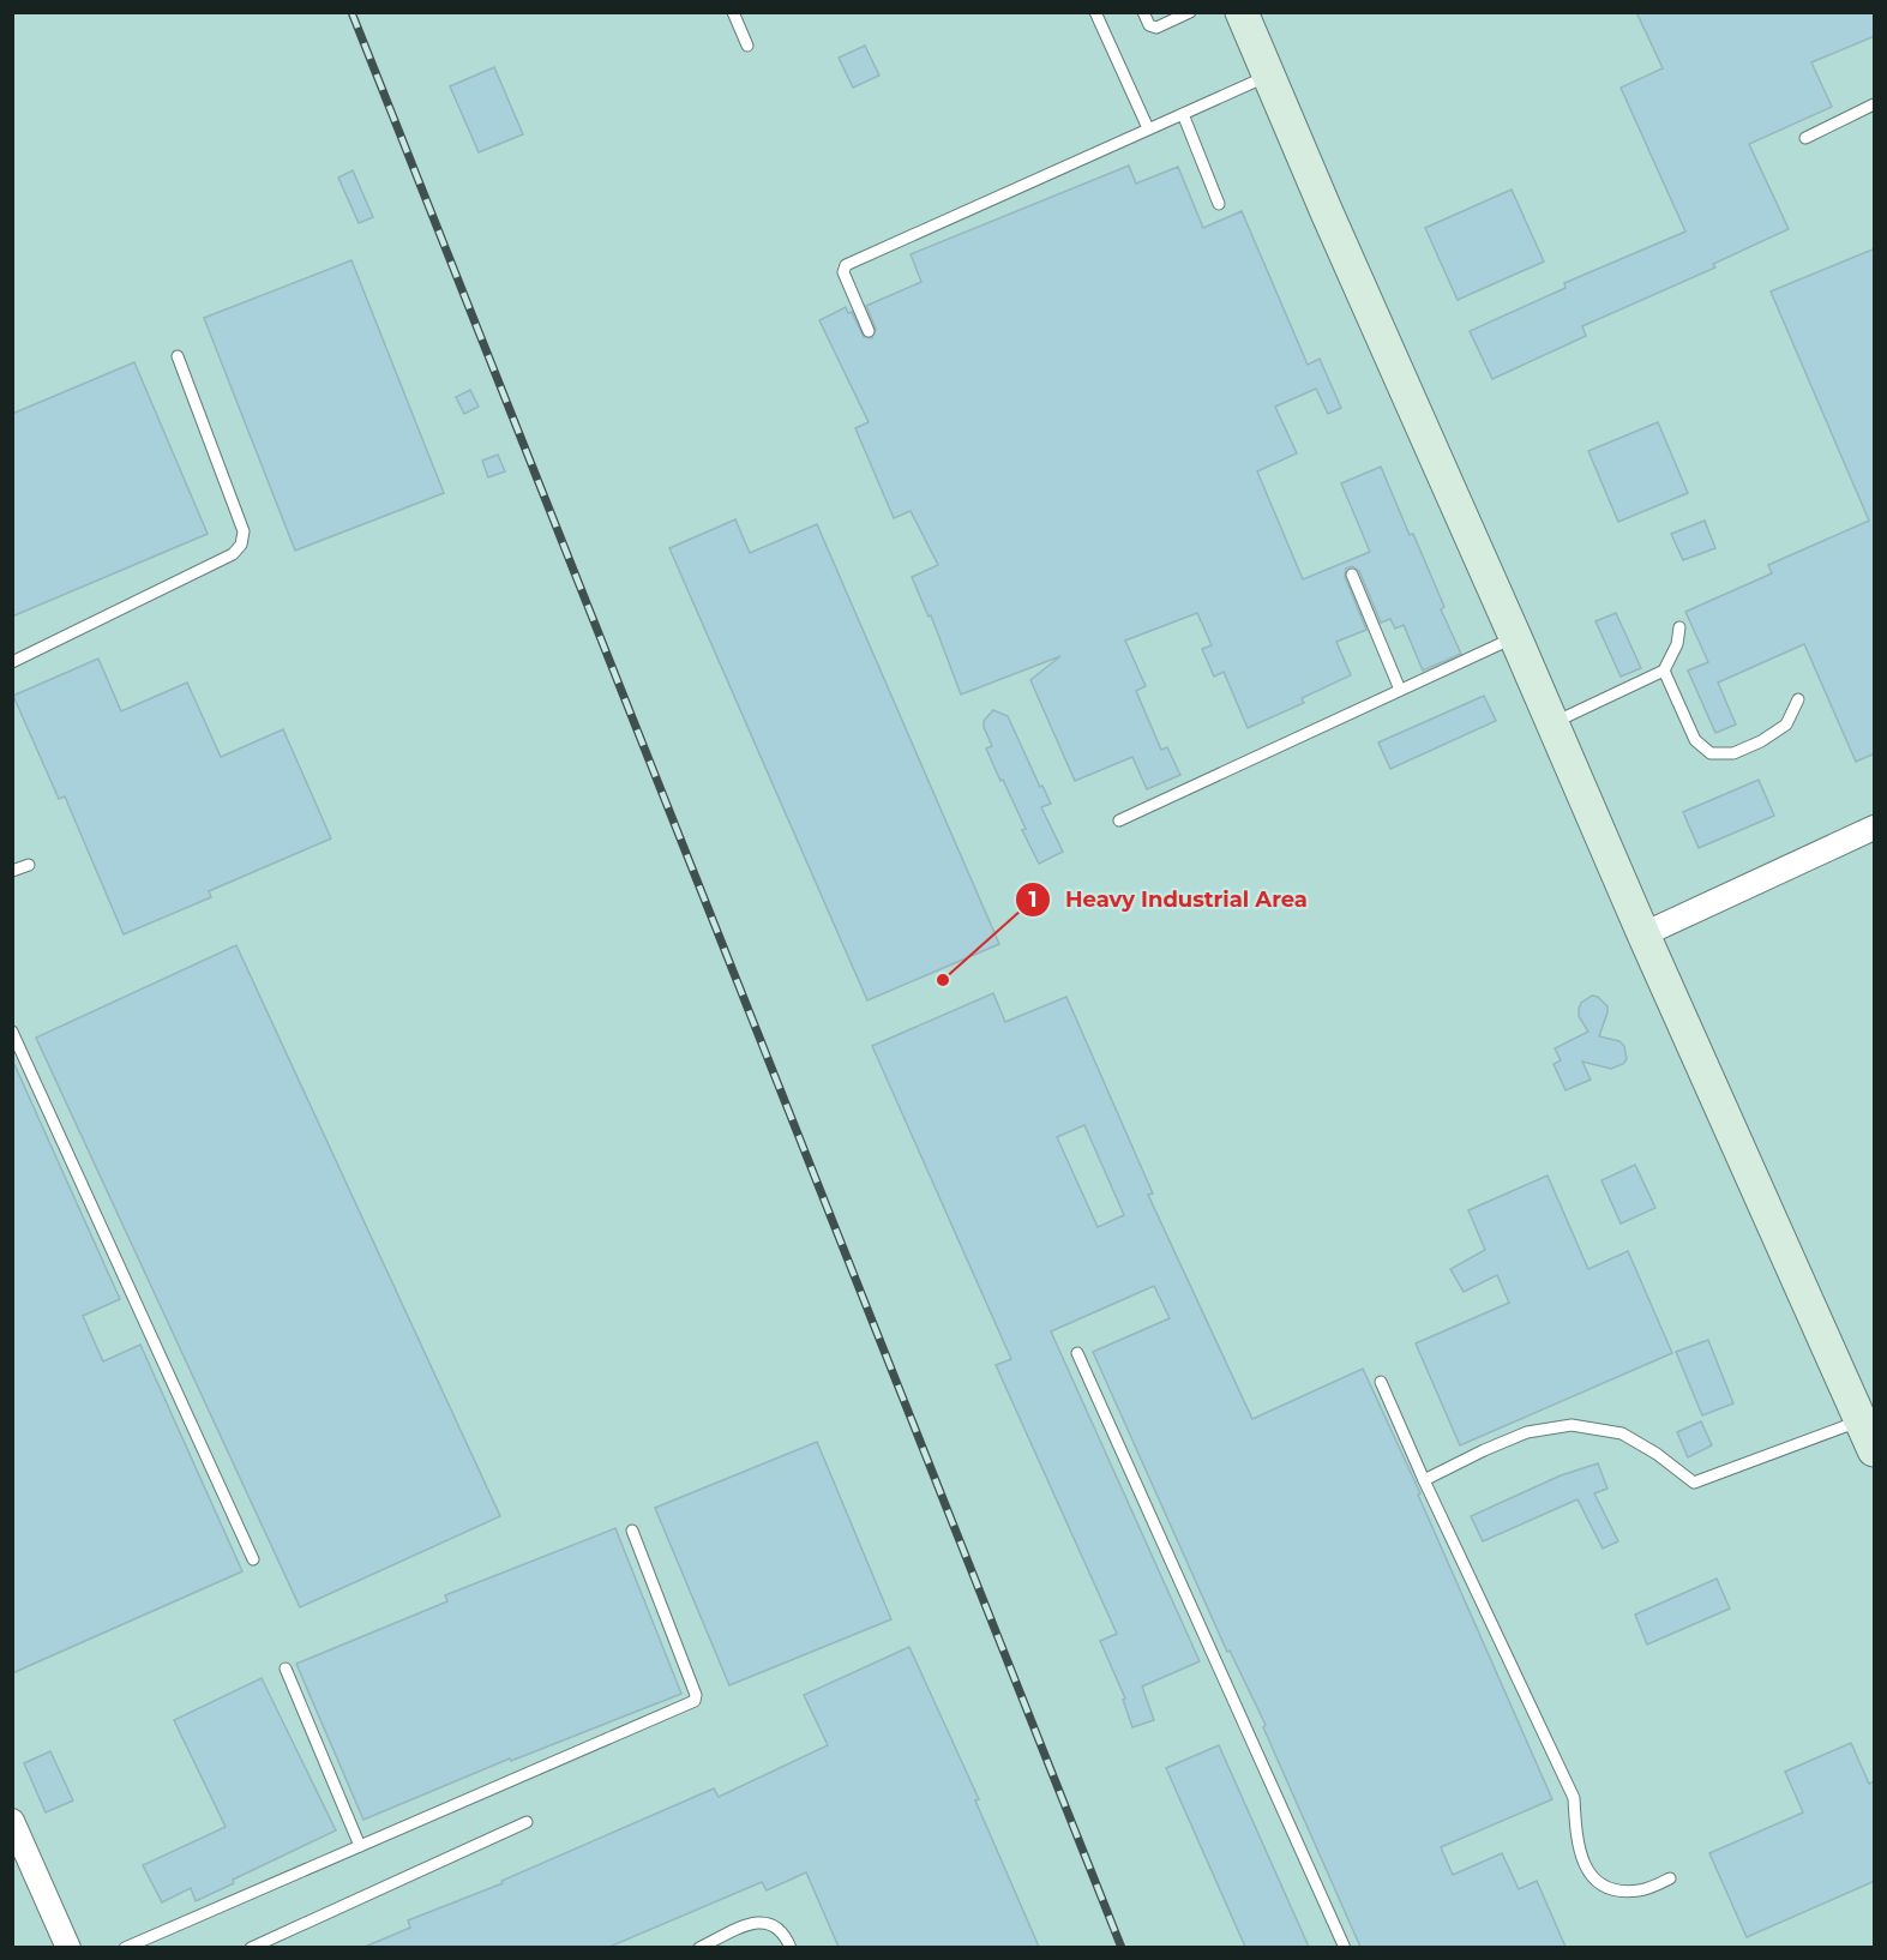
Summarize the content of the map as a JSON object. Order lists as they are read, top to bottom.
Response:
{
  "places": ["Heavy Industrial Area"]
}
